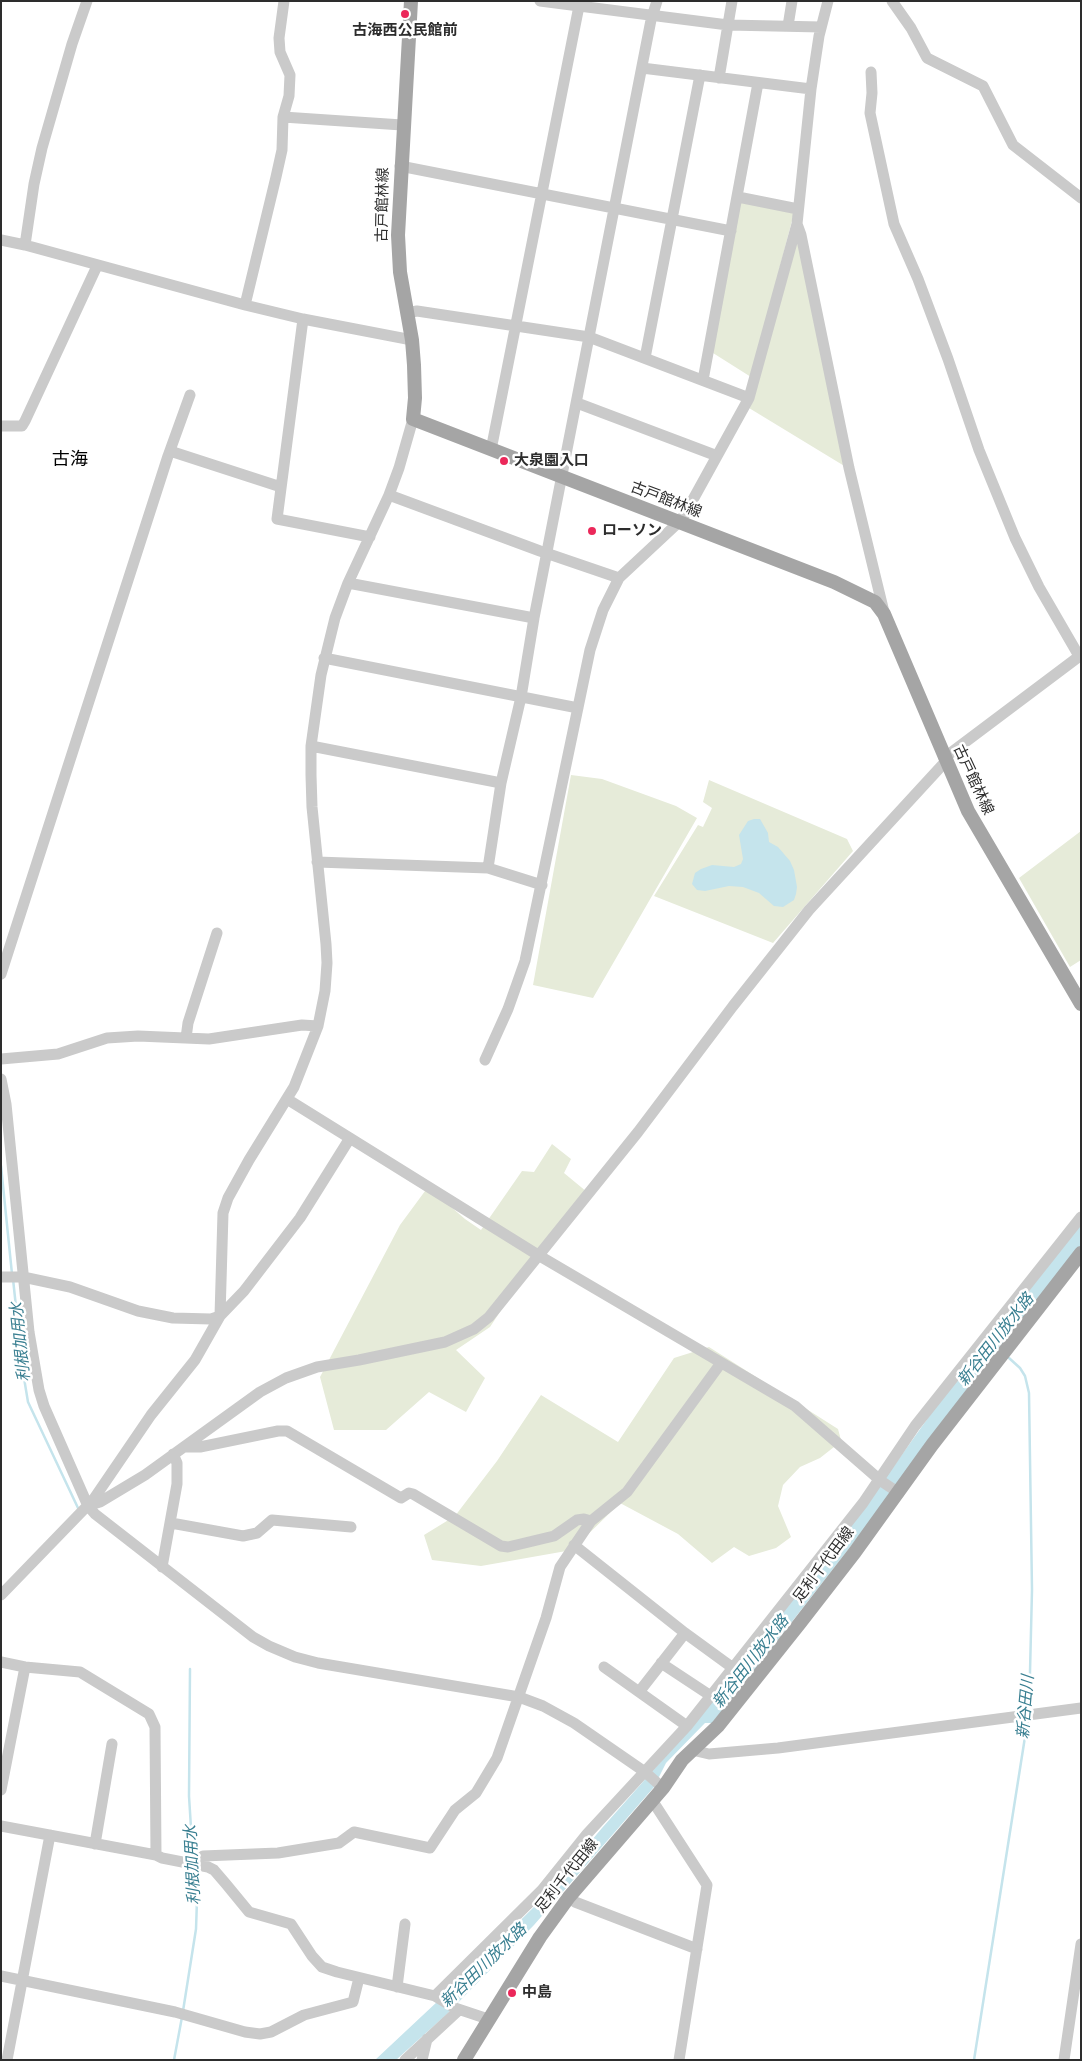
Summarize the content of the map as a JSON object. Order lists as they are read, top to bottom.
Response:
{
  "streets": {
    "main road": ["古戸館林線", "足利千代田線"]
  },
  "districts": ["古海"],
  "water": ["新谷田川放水路", "利根加用水", "新谷田川"],
  "places": [
    "古海西公民館前",
    "大泉園入口",
    "ローソン",
    "中島"
  ]
}
